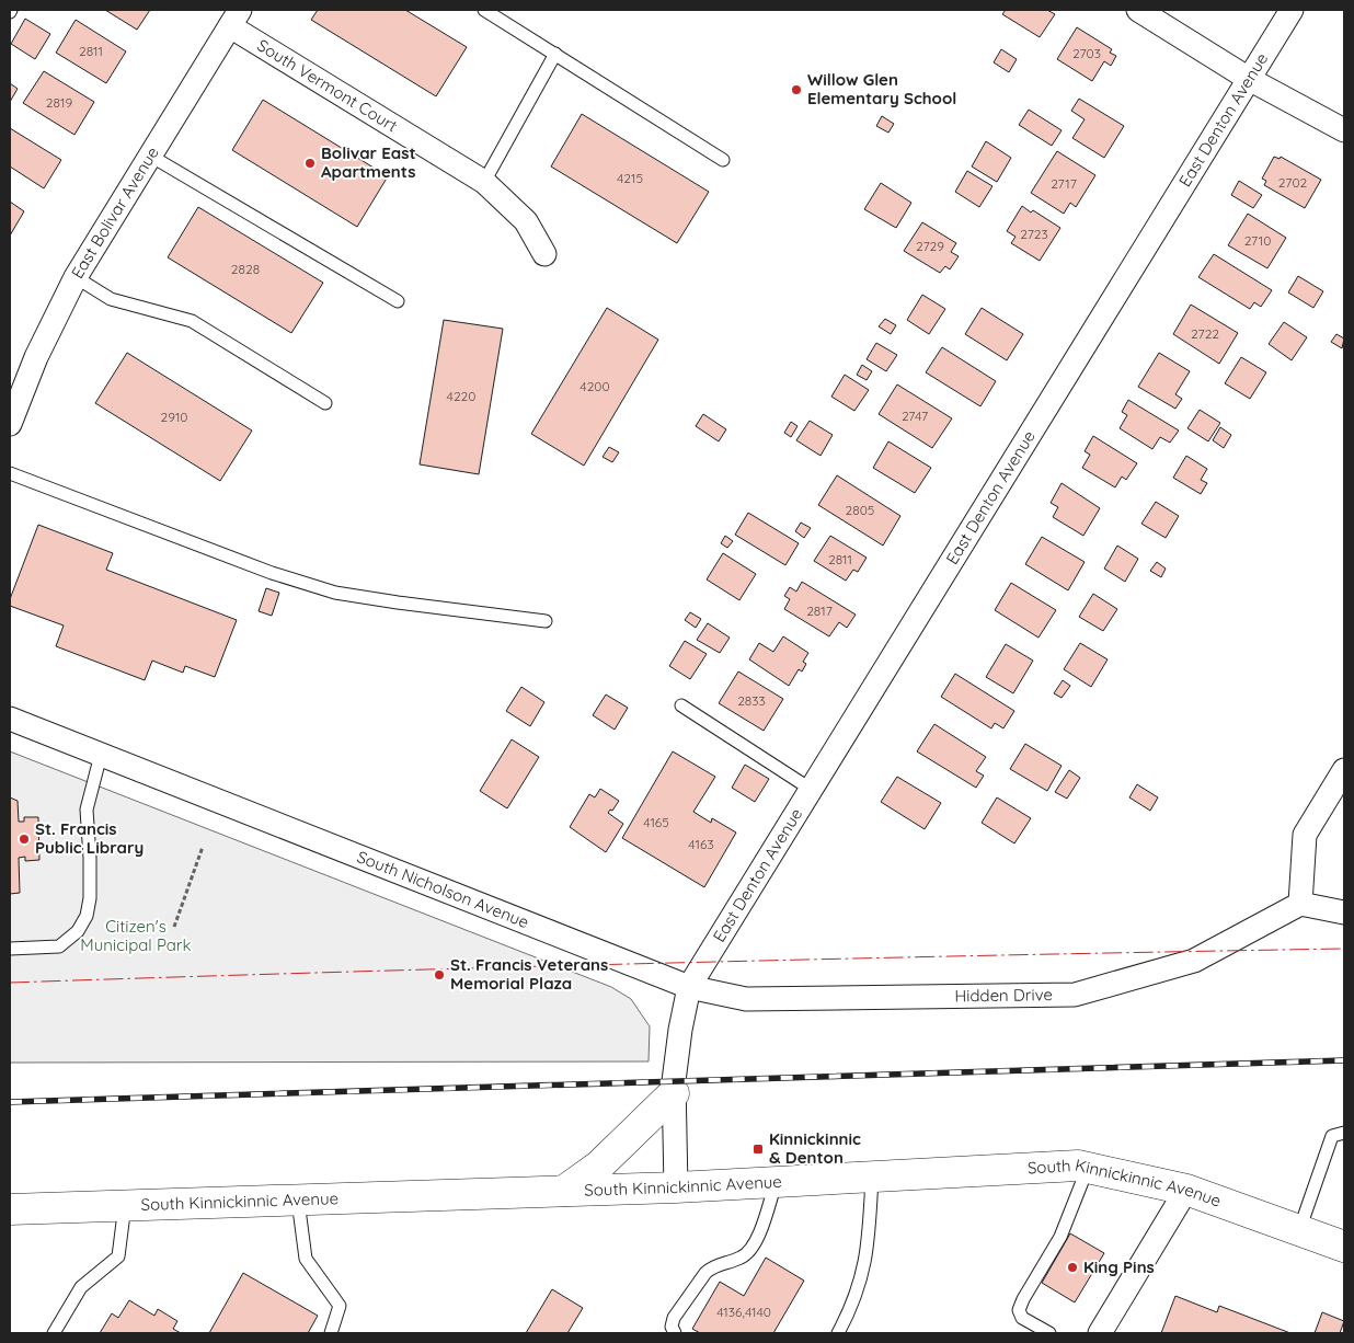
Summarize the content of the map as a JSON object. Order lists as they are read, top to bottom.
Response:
{
  "streets": {
    "street": [
      "South Vermont Court",
      "East Denton Avenue",
      "East Bolivar Avenue",
      "South Nicholson Avenue",
      "Hidden Drive",
      "South Kinnickinnic Avenue"
    ]
  },
  "crossings": [
    ["South Vermont Court", "East Bolivar Avenue"],
    ["East Denton Avenue", "South Nicholson Avenue"],
    ["East Denton Avenue", "Hidden Drive"],
    ["South Nicholson Avenue", "Hidden Drive"]
  ],
  "parks": ["Citizen's Municipal Park"],
  "places": {
    "other": [
      "Willow Glen Elementary School",
      "Bolivar East Apartments",
      "St. Francis Public Library",
      "St. Francis Veterans Memorial Plaza",
      "King Pins"
    ],
    "transit": ["Kinnickinnic & Denton"]
  },
  "house_numbers": [
    "2811",
    "2703",
    "2819",
    "4215",
    "2702",
    "2717",
    "2723",
    "2710",
    "2729",
    "2828",
    "2722",
    "4200",
    "4220",
    "2747",
    "2910",
    "2805",
    "2811",
    "2817",
    "2833",
    "4165",
    "4163",
    "4136,4140"
  ]
}
